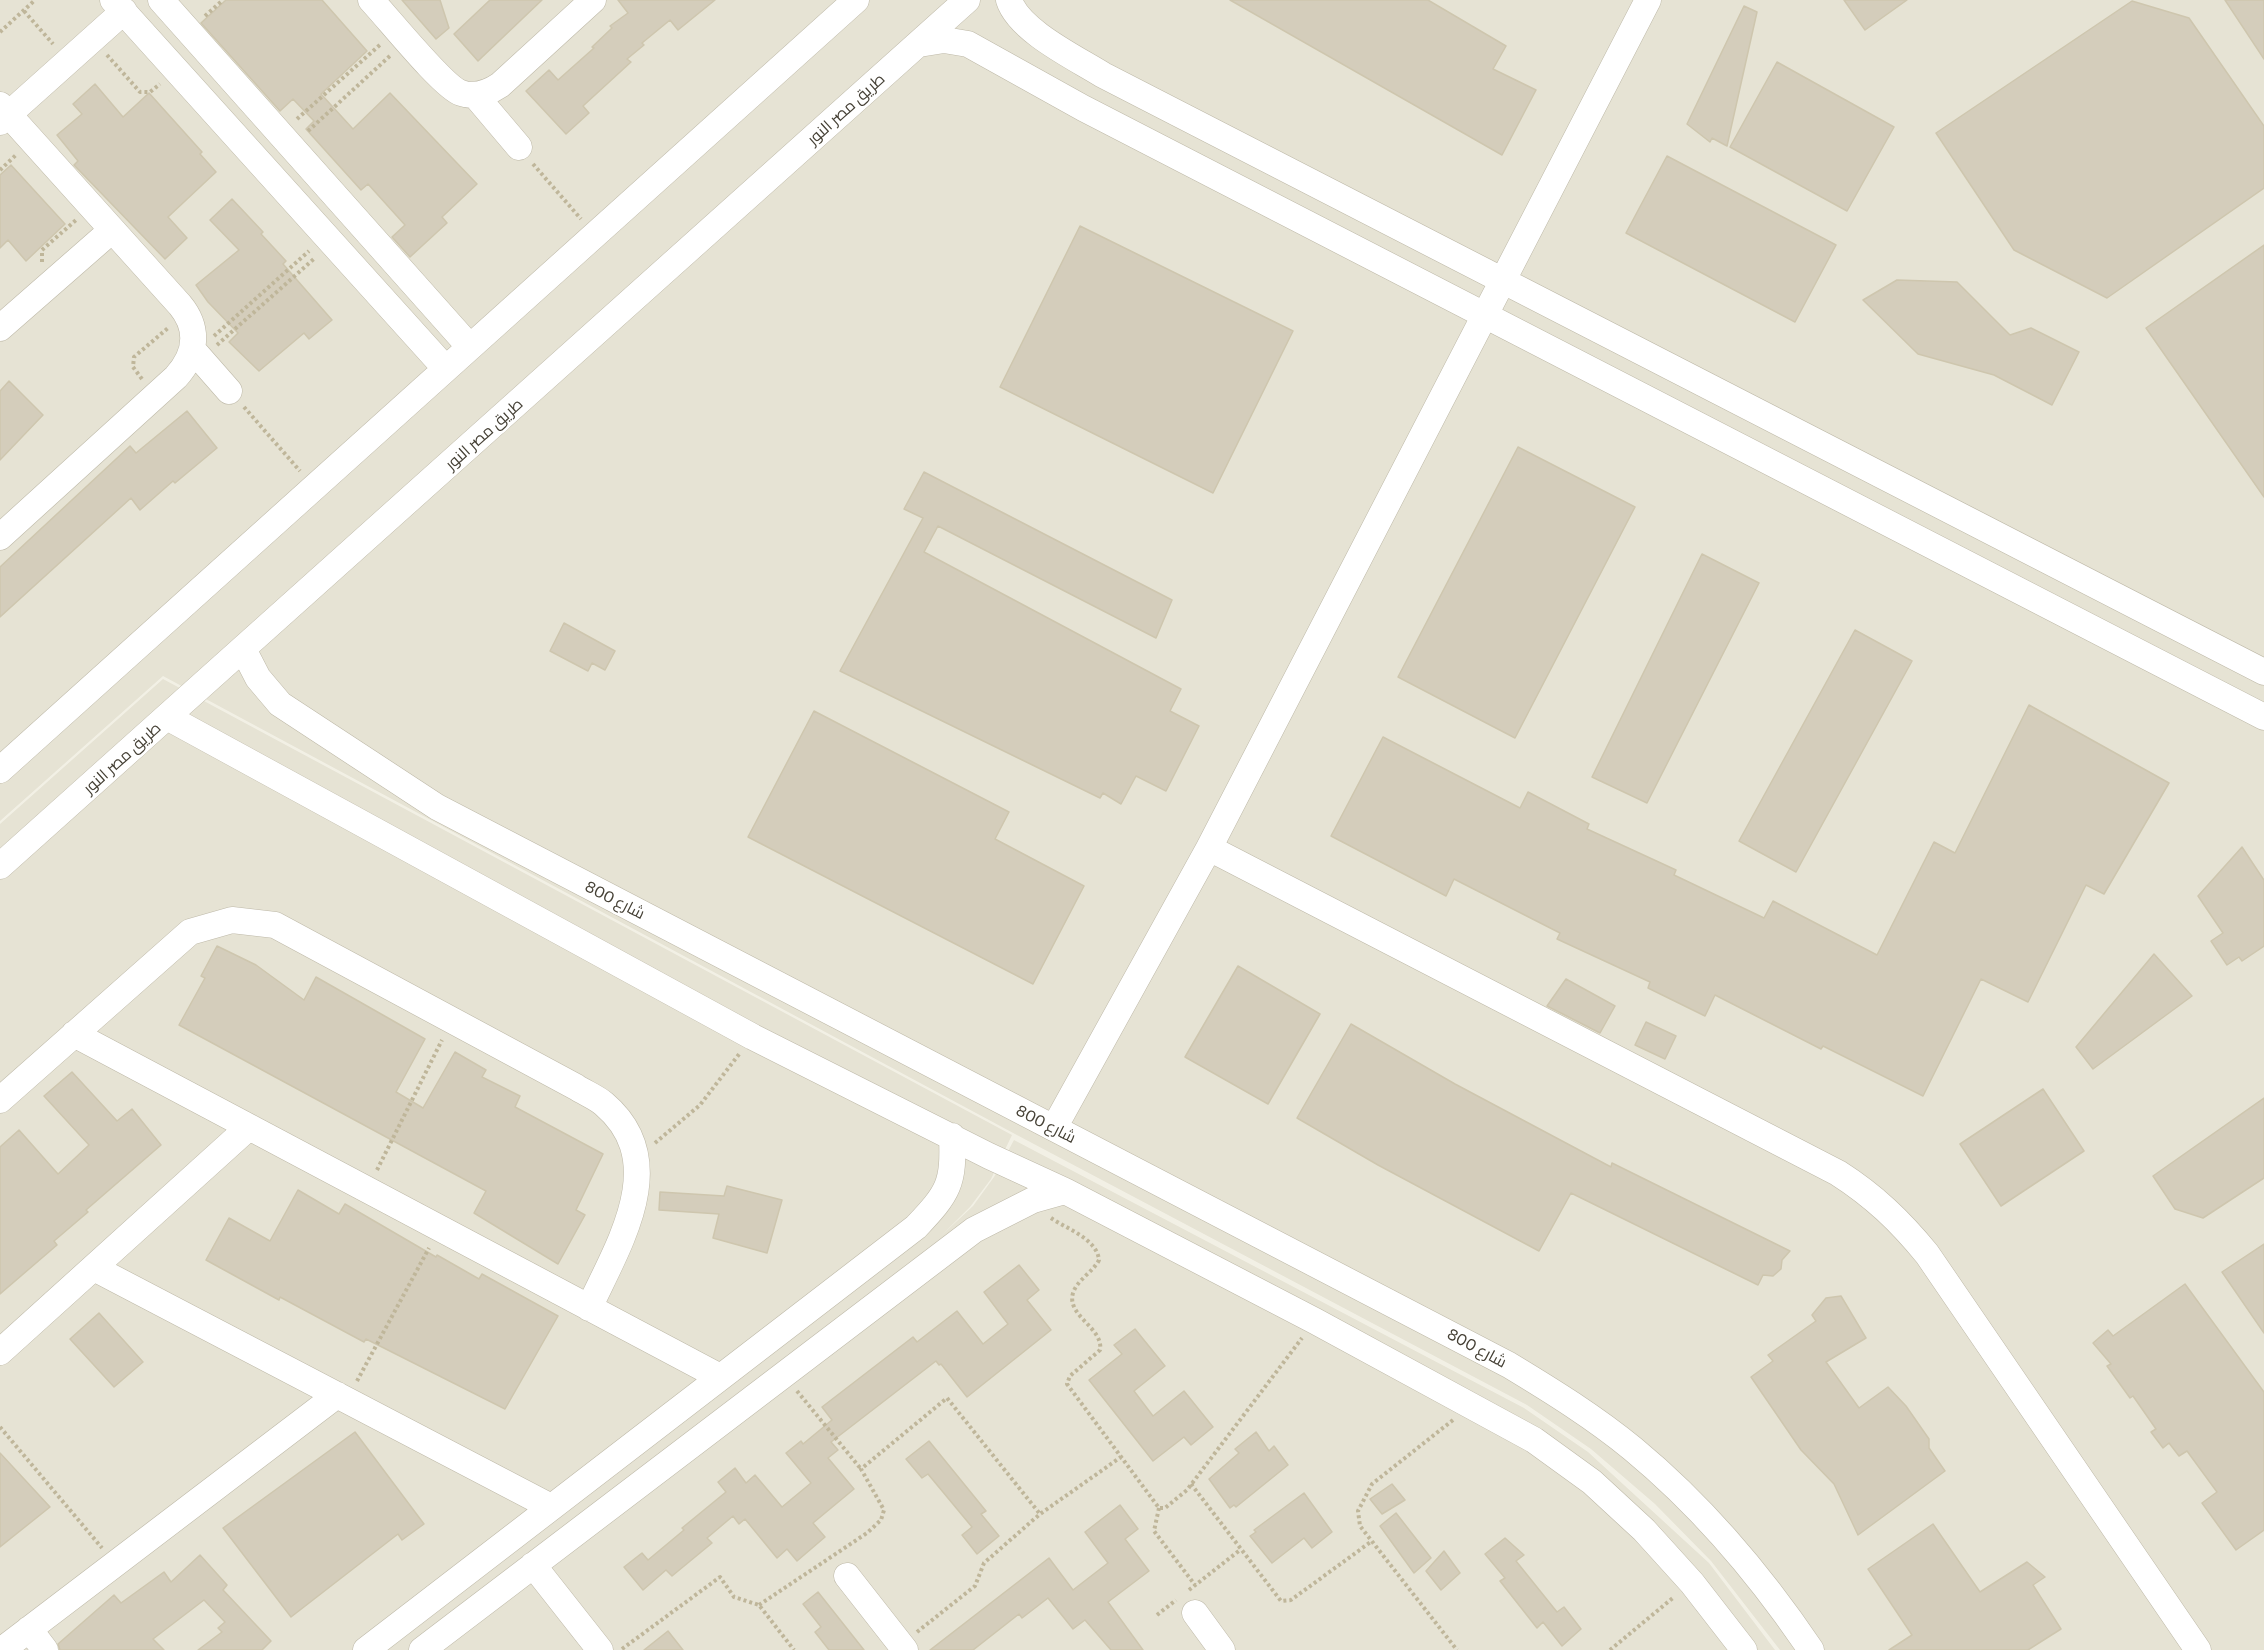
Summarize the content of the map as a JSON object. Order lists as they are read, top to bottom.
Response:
{
  "streets": {
    "street": ["طريق مصر النور", "شارع 800"]
  },
  "crossings": [
    ["طريق مصر النور", "شارع 800"]
  ]
}
